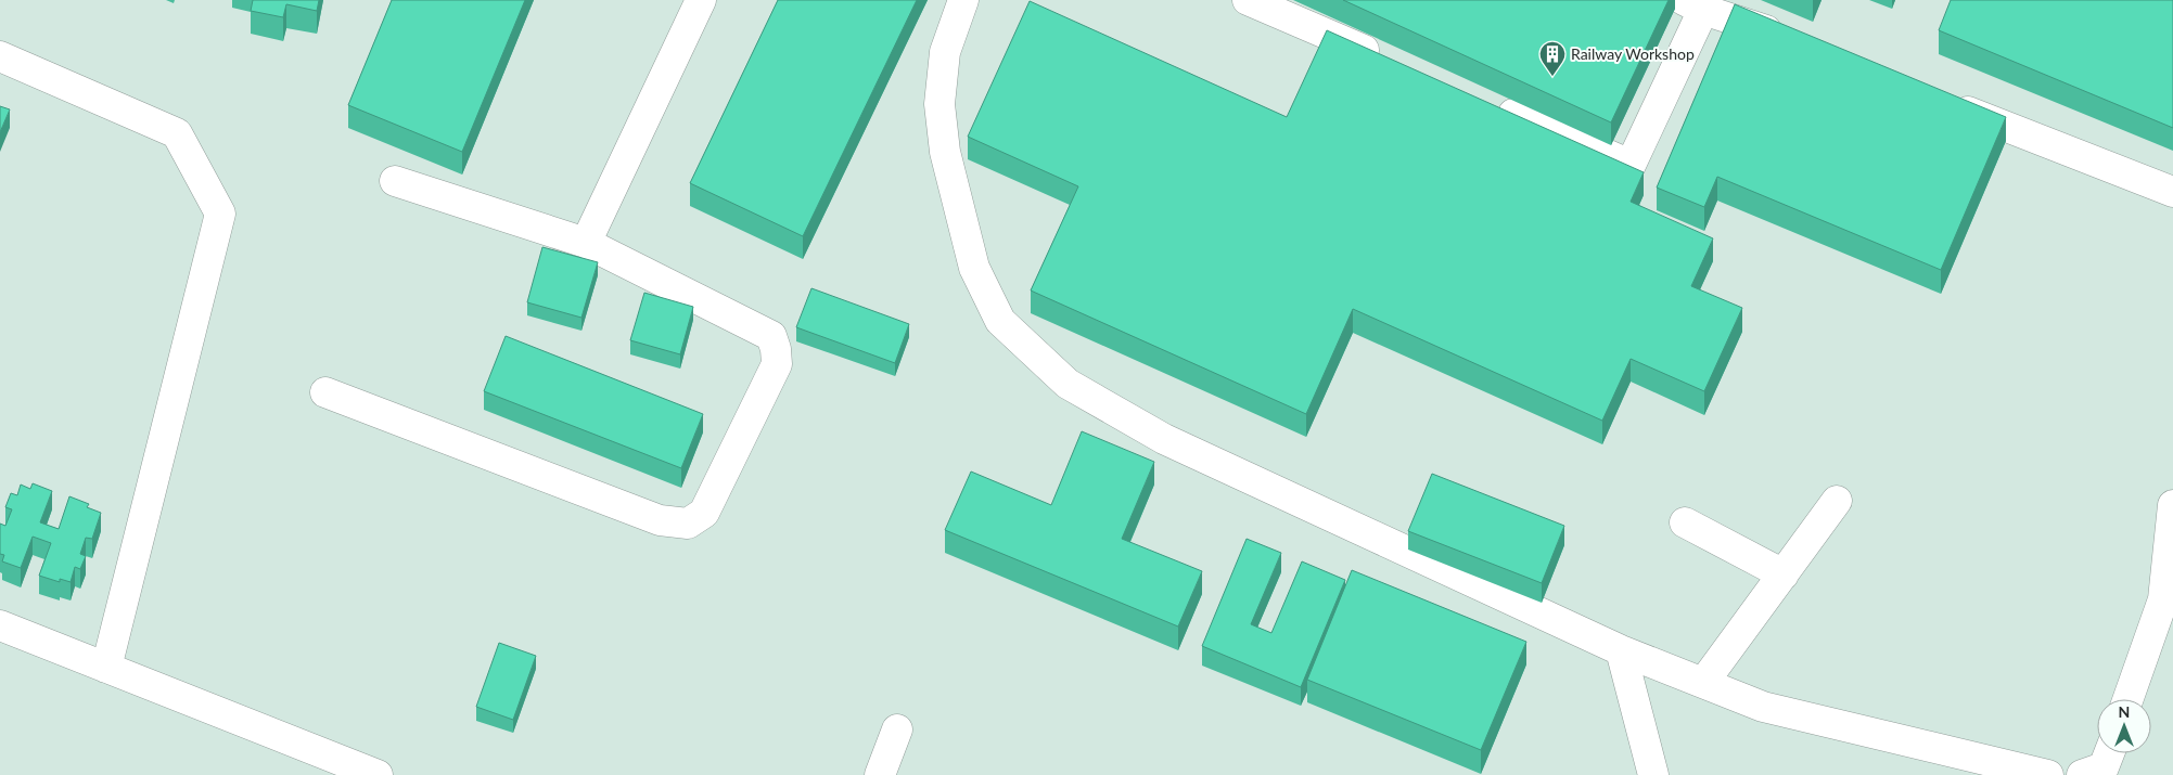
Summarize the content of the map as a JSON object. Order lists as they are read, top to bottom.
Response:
{
  "places": {
    "building": ["Railway Workshop"]
  },
  "north": "top"
}
